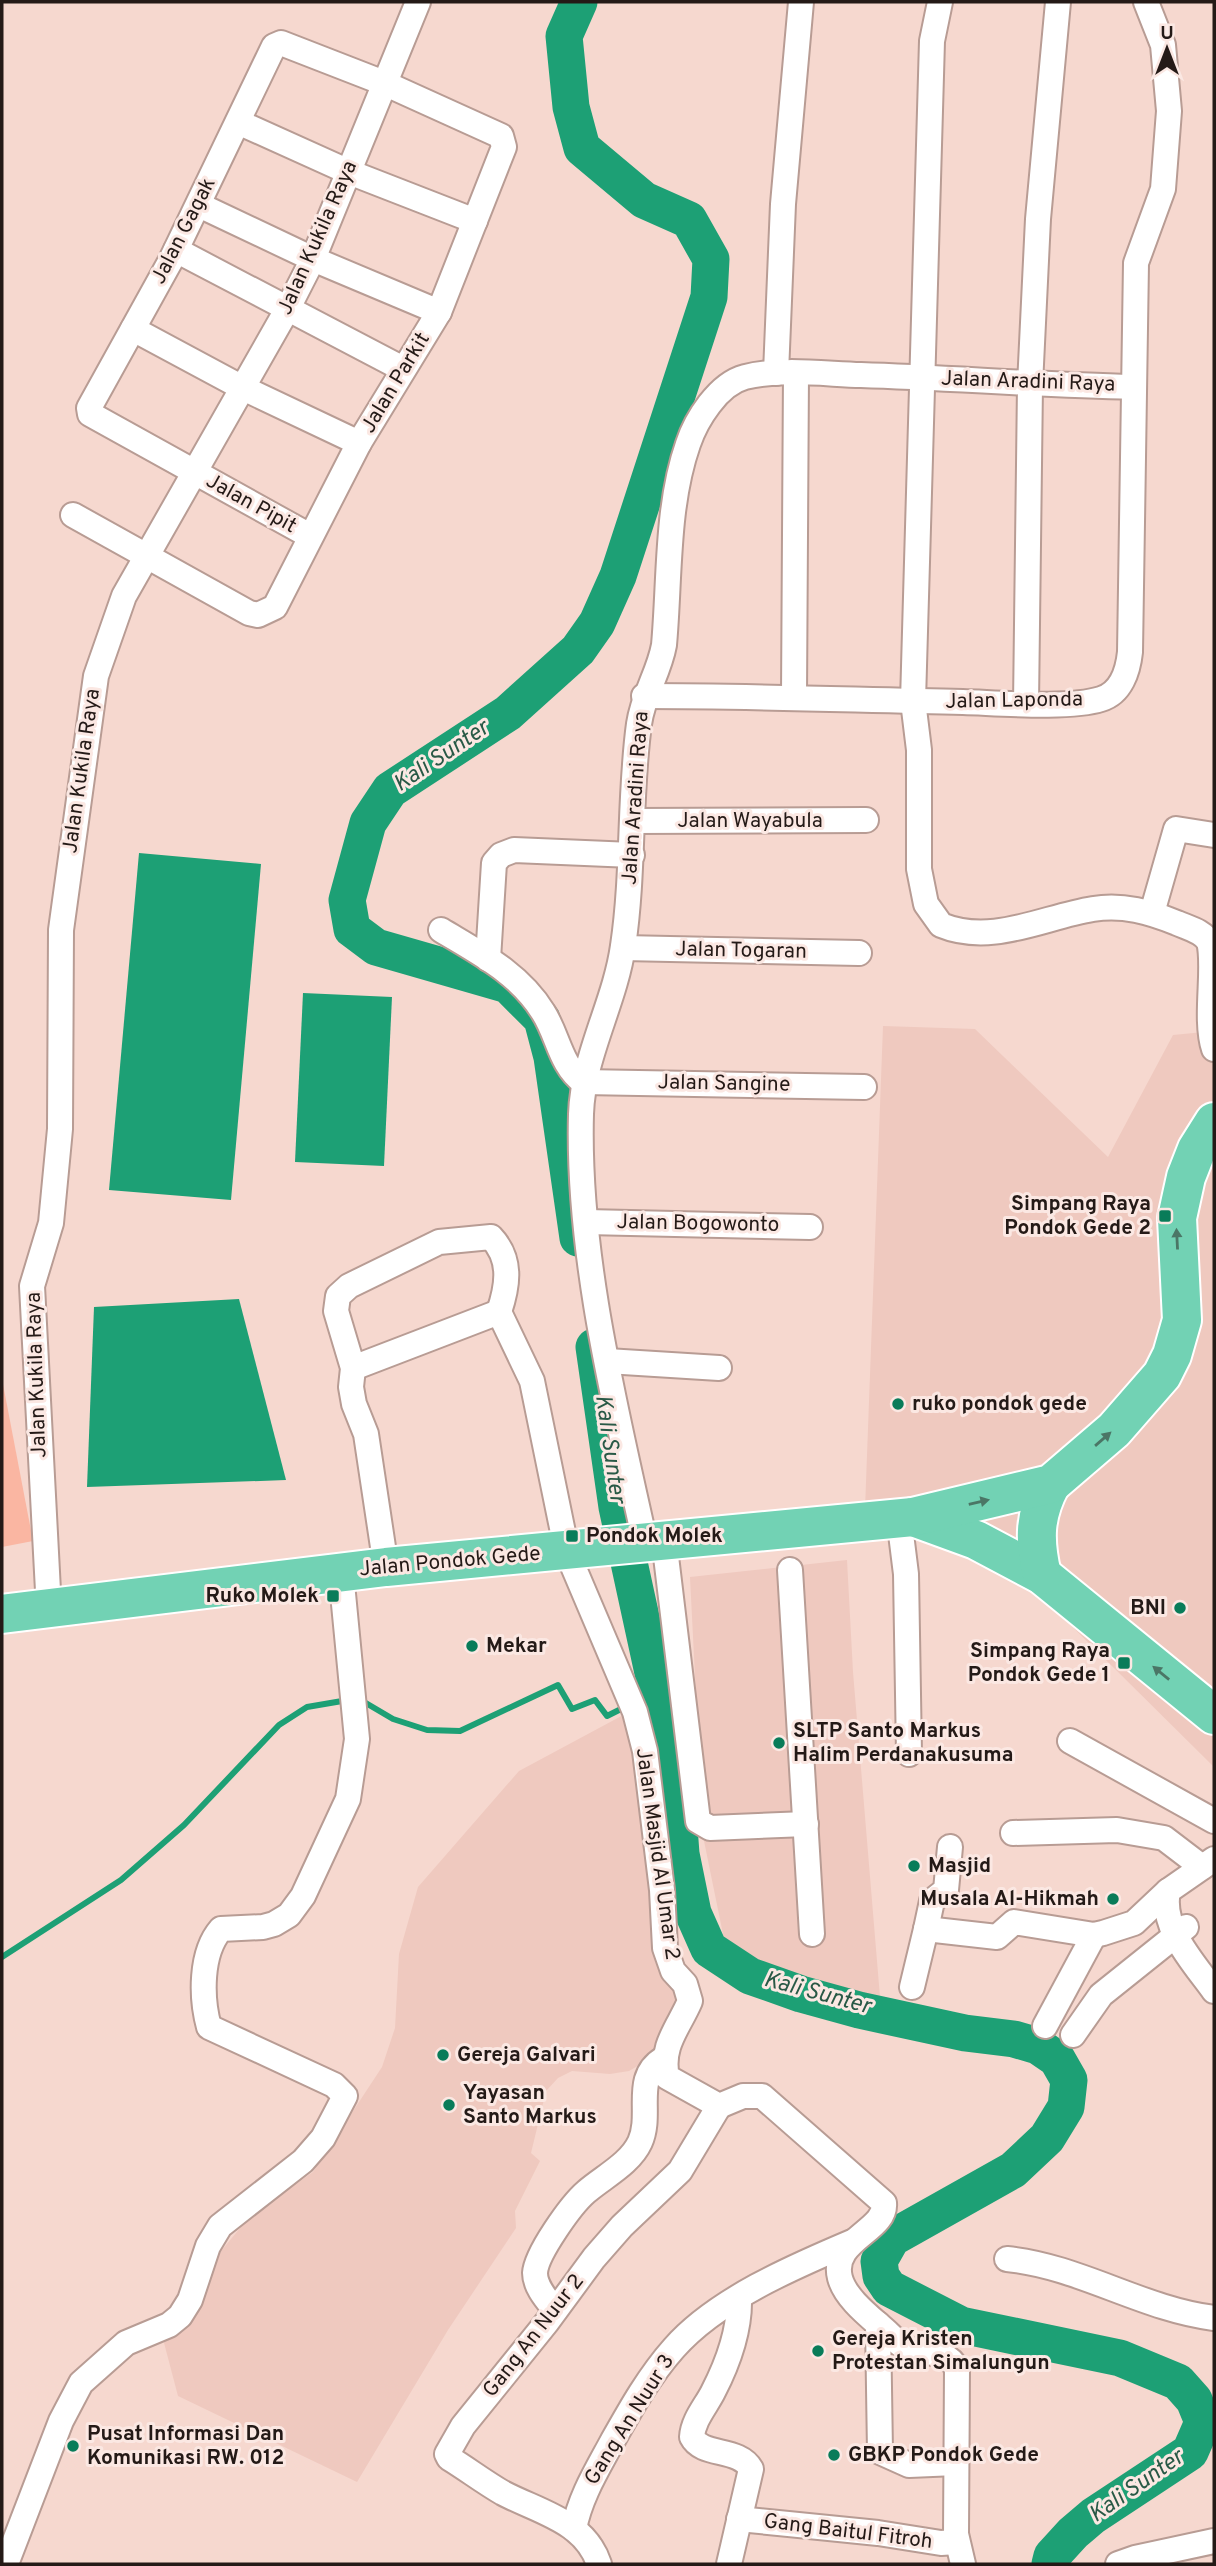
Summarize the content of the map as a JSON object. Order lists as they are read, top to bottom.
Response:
{
  "streets": {
    "main road": ["Jalan Pondok Gede"],
    "street": [
      "Jalan Gagak",
      "Jalan Kukila Raya",
      "Jalan Aradini Raya",
      "Jalan Parkit",
      "Jalan Pipit",
      "Jalan Laponda",
      "Jalan Wayabula",
      "Jalan Togaran",
      "Jalan Sangine",
      "Jalan Bogowonto",
      "Jalan Masjid Al Umar 2",
      "Gang An Nuur 2",
      "Gang An Nuur 3",
      "Gang Baitul Fitroh"
    ]
  },
  "crossings": [
    ["Jalan Gagak", "Jalan Kukila Raya"],
    ["Jalan Gagak", "Jalan Parkit"],
    ["Jalan Gagak", "Jalan Pipit"],
    ["Jalan Kukila Raya", "Jalan Parkit"],
    ["Jalan Kukila Raya", "Jalan Pipit"],
    ["Jalan Kukila Raya", "Jalan Pondok Gede"],
    ["Jalan Aradini Raya", "Jalan Laponda"],
    ["Jalan Aradini Raya", "Jalan Wayabula"],
    ["Jalan Aradini Raya", "Jalan Togaran"],
    ["Jalan Aradini Raya", "Jalan Sangine"],
    ["Jalan Aradini Raya", "Jalan Bogowonto"],
    ["Jalan Aradini Raya", "Jalan Pondok Gede"],
    ["Jalan Aradini Raya", "Jalan Masjid Al Umar 2"],
    ["Jalan Parkit", "Jalan Pipit"],
    ["Jalan Pondok Gede", "Jalan Masjid Al Umar 2"],
    ["Gang An Nuur 2", "Gang An Nuur 3"]
  ],
  "water": ["Kali Sunter"],
  "places": {
    "transit": [
      "Simpang Raya Pondok Gede 2",
      "Pondok Molek",
      "Ruko Molek",
      "Simpang Raya Pondok Gede 1"
    ],
    "other": [
      "ruko pondok gede",
      "BNI",
      "Mekar",
      "SLTP Santo Markus Halim Perdanakusuma",
      "Masjid",
      "Musala Al-Hikmah",
      "Gereja Galvari",
      "Yayasan Santo Markus",
      "Gereja Kristen Protestan Simalungun",
      "Pusat Informasi Dan Komunikasi RW. 012",
      "GBKP Pondok Gede"
    ]
  },
  "north": "top"
}
